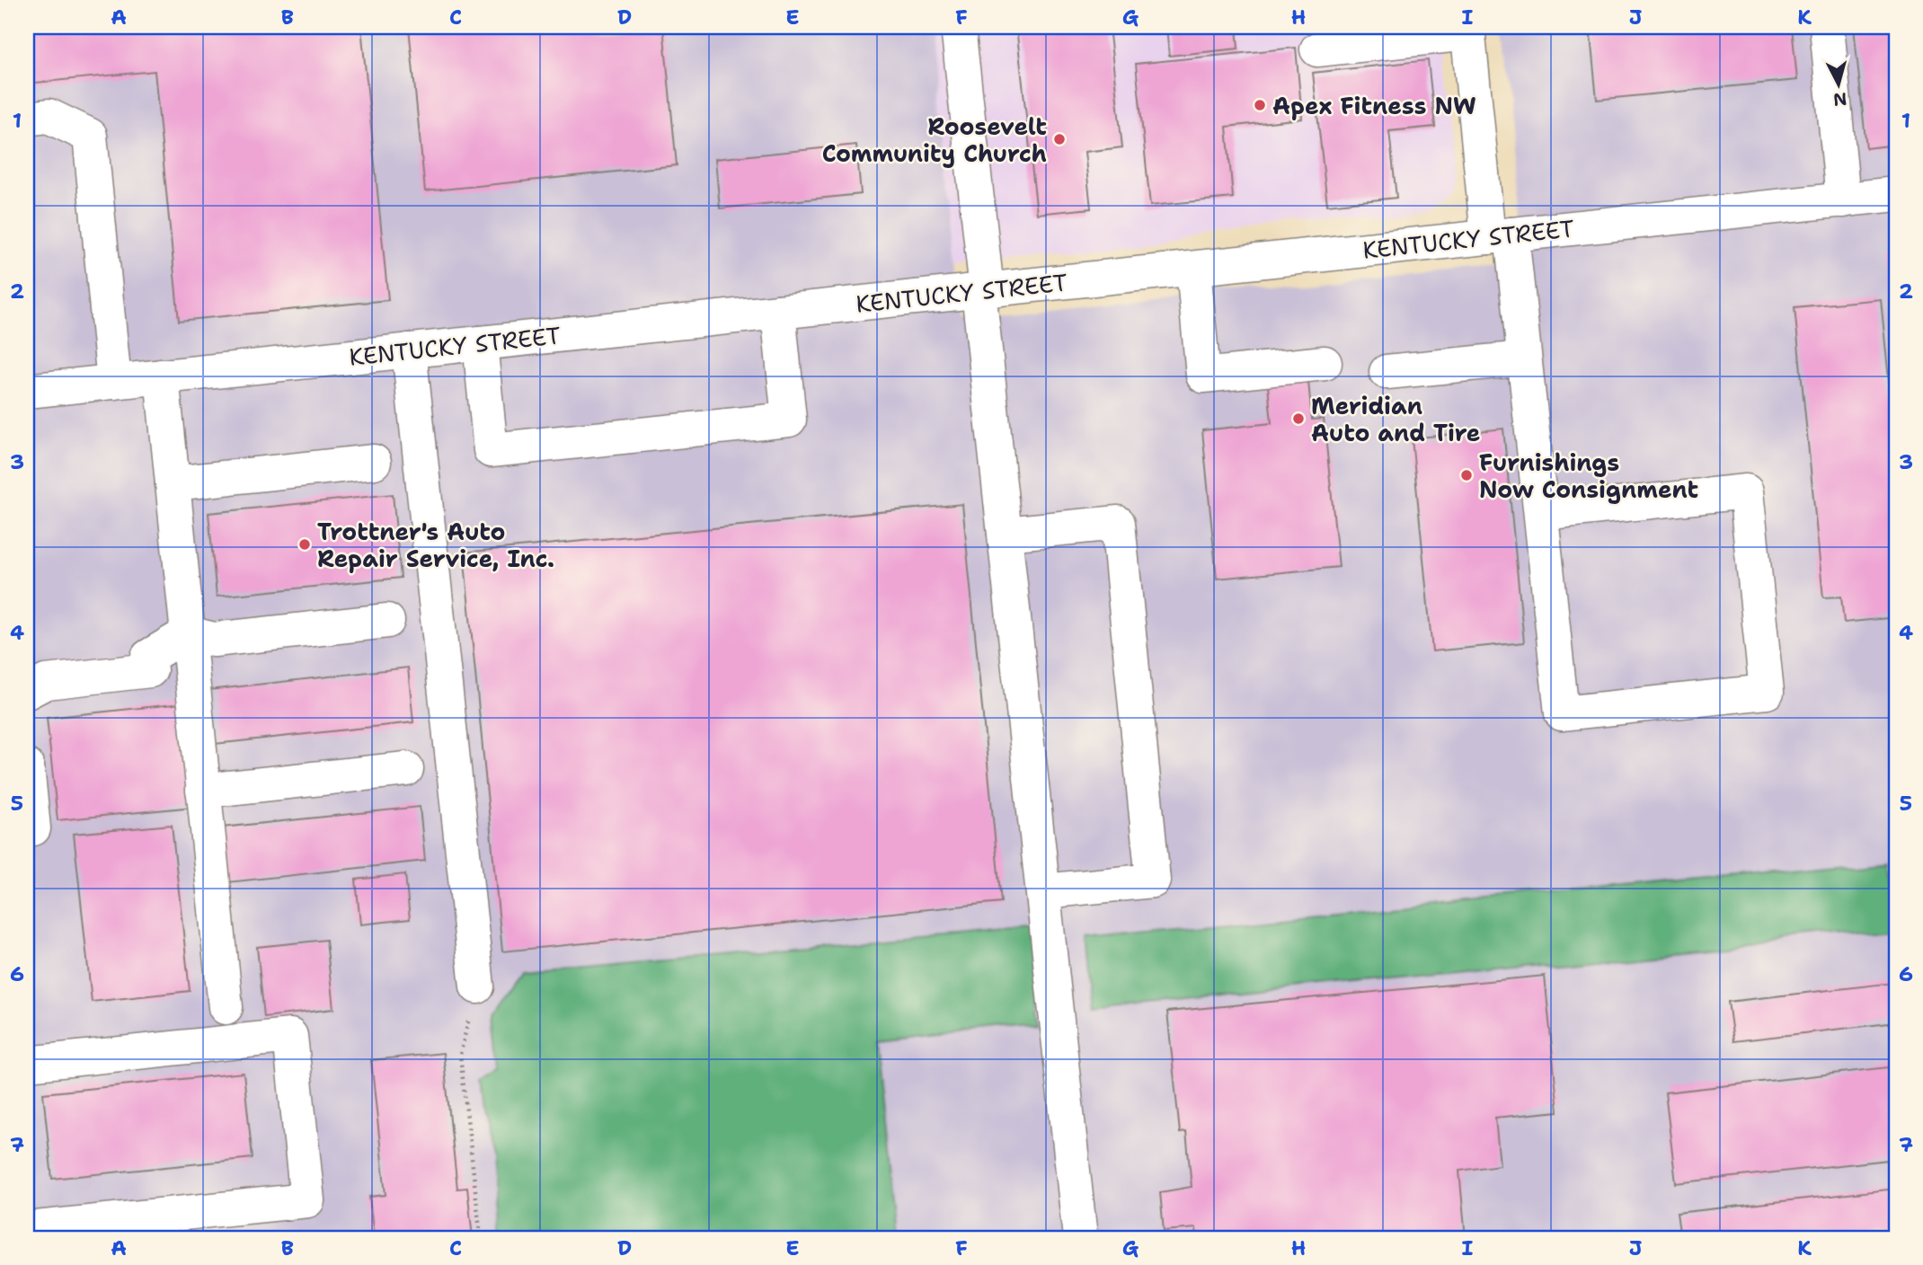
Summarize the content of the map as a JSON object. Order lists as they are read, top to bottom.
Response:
{
  "streets": {
    "street": ["KENTUCKY STREET"]
  },
  "places": [
    "Apex Fitness NW",
    "Roosevelt Community Church",
    "Meridian Auto and Tire",
    "Furnishings Now Consignment",
    "Trottner's Auto Repair Service, Inc."
  ],
  "north": "bottom",
  "grid": {
    "columns": [
      "A",
      "B",
      "C",
      "D",
      "E",
      "F",
      "G",
      "H",
      "I",
      "J",
      "K"
    ],
    "rows": [
      "1",
      "2",
      "3",
      "4",
      "5",
      "6",
      "7"
    ]
  }
}
